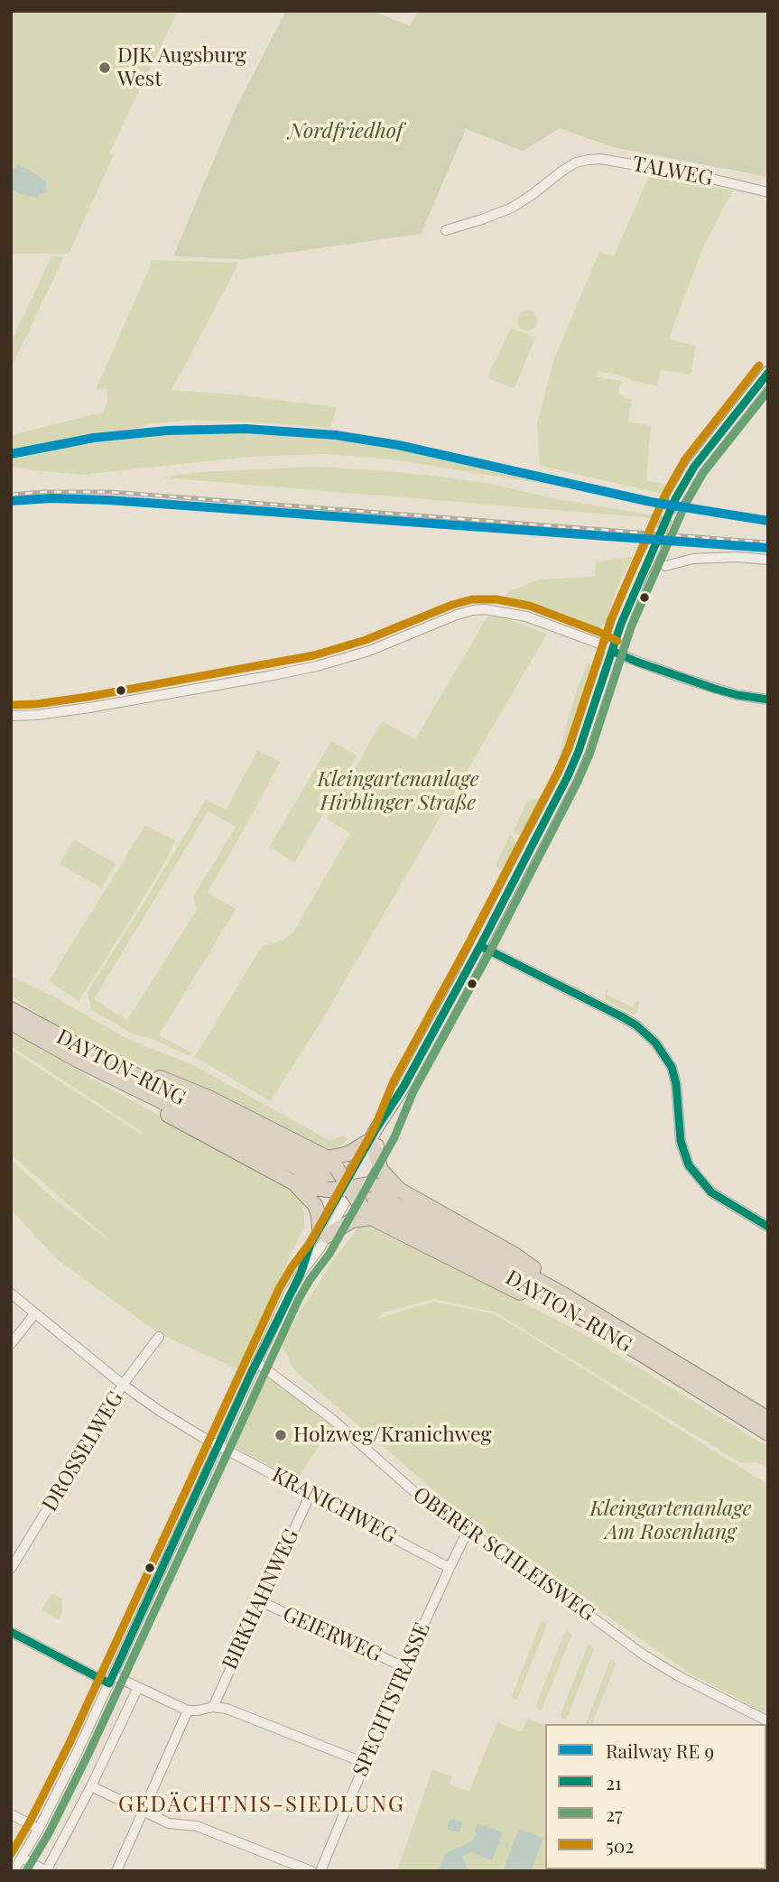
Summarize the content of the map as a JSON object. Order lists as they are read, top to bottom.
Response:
{
  "streets": {
    "highway": ["DAYTON-RING"],
    "street": [
      "TALWEG",
      "DROSSELWEG",
      "KRANICHWEG",
      "OBERER SCHLEISWEG",
      "BIRKHAHNWEG",
      "GEIERWEG",
      "SPECHTSTRASSE"
    ]
  },
  "crossings": [
    ["DROSSELWEG", "KRANICHWEG"],
    ["KRANICHWEG", "BIRKHAHNWEG"],
    ["KRANICHWEG", "SPECHTSTRASSE"],
    ["OBERER SCHLEISWEG", "SPECHTSTRASSE"],
    ["BIRKHAHNWEG", "GEIERWEG"],
    ["GEIERWEG", "SPECHTSTRASSE"]
  ],
  "districts": ["GEDÄCHTNIS-SIEDLUNG"],
  "parks": ["Nordfriedhof", "Kleingartenanlage Hirblinger Straße", "Kleingartenanlage Am Rosenhang"],
  "places": ["DJK Augsburg West", "Holzweg/Kranichweg"],
  "lines": ["transit line 502", "transit line 21", "transit line 27"],
  "legend": [
    "Railway RE 9",
    "21",
    "27",
    "502"
  ]
}
